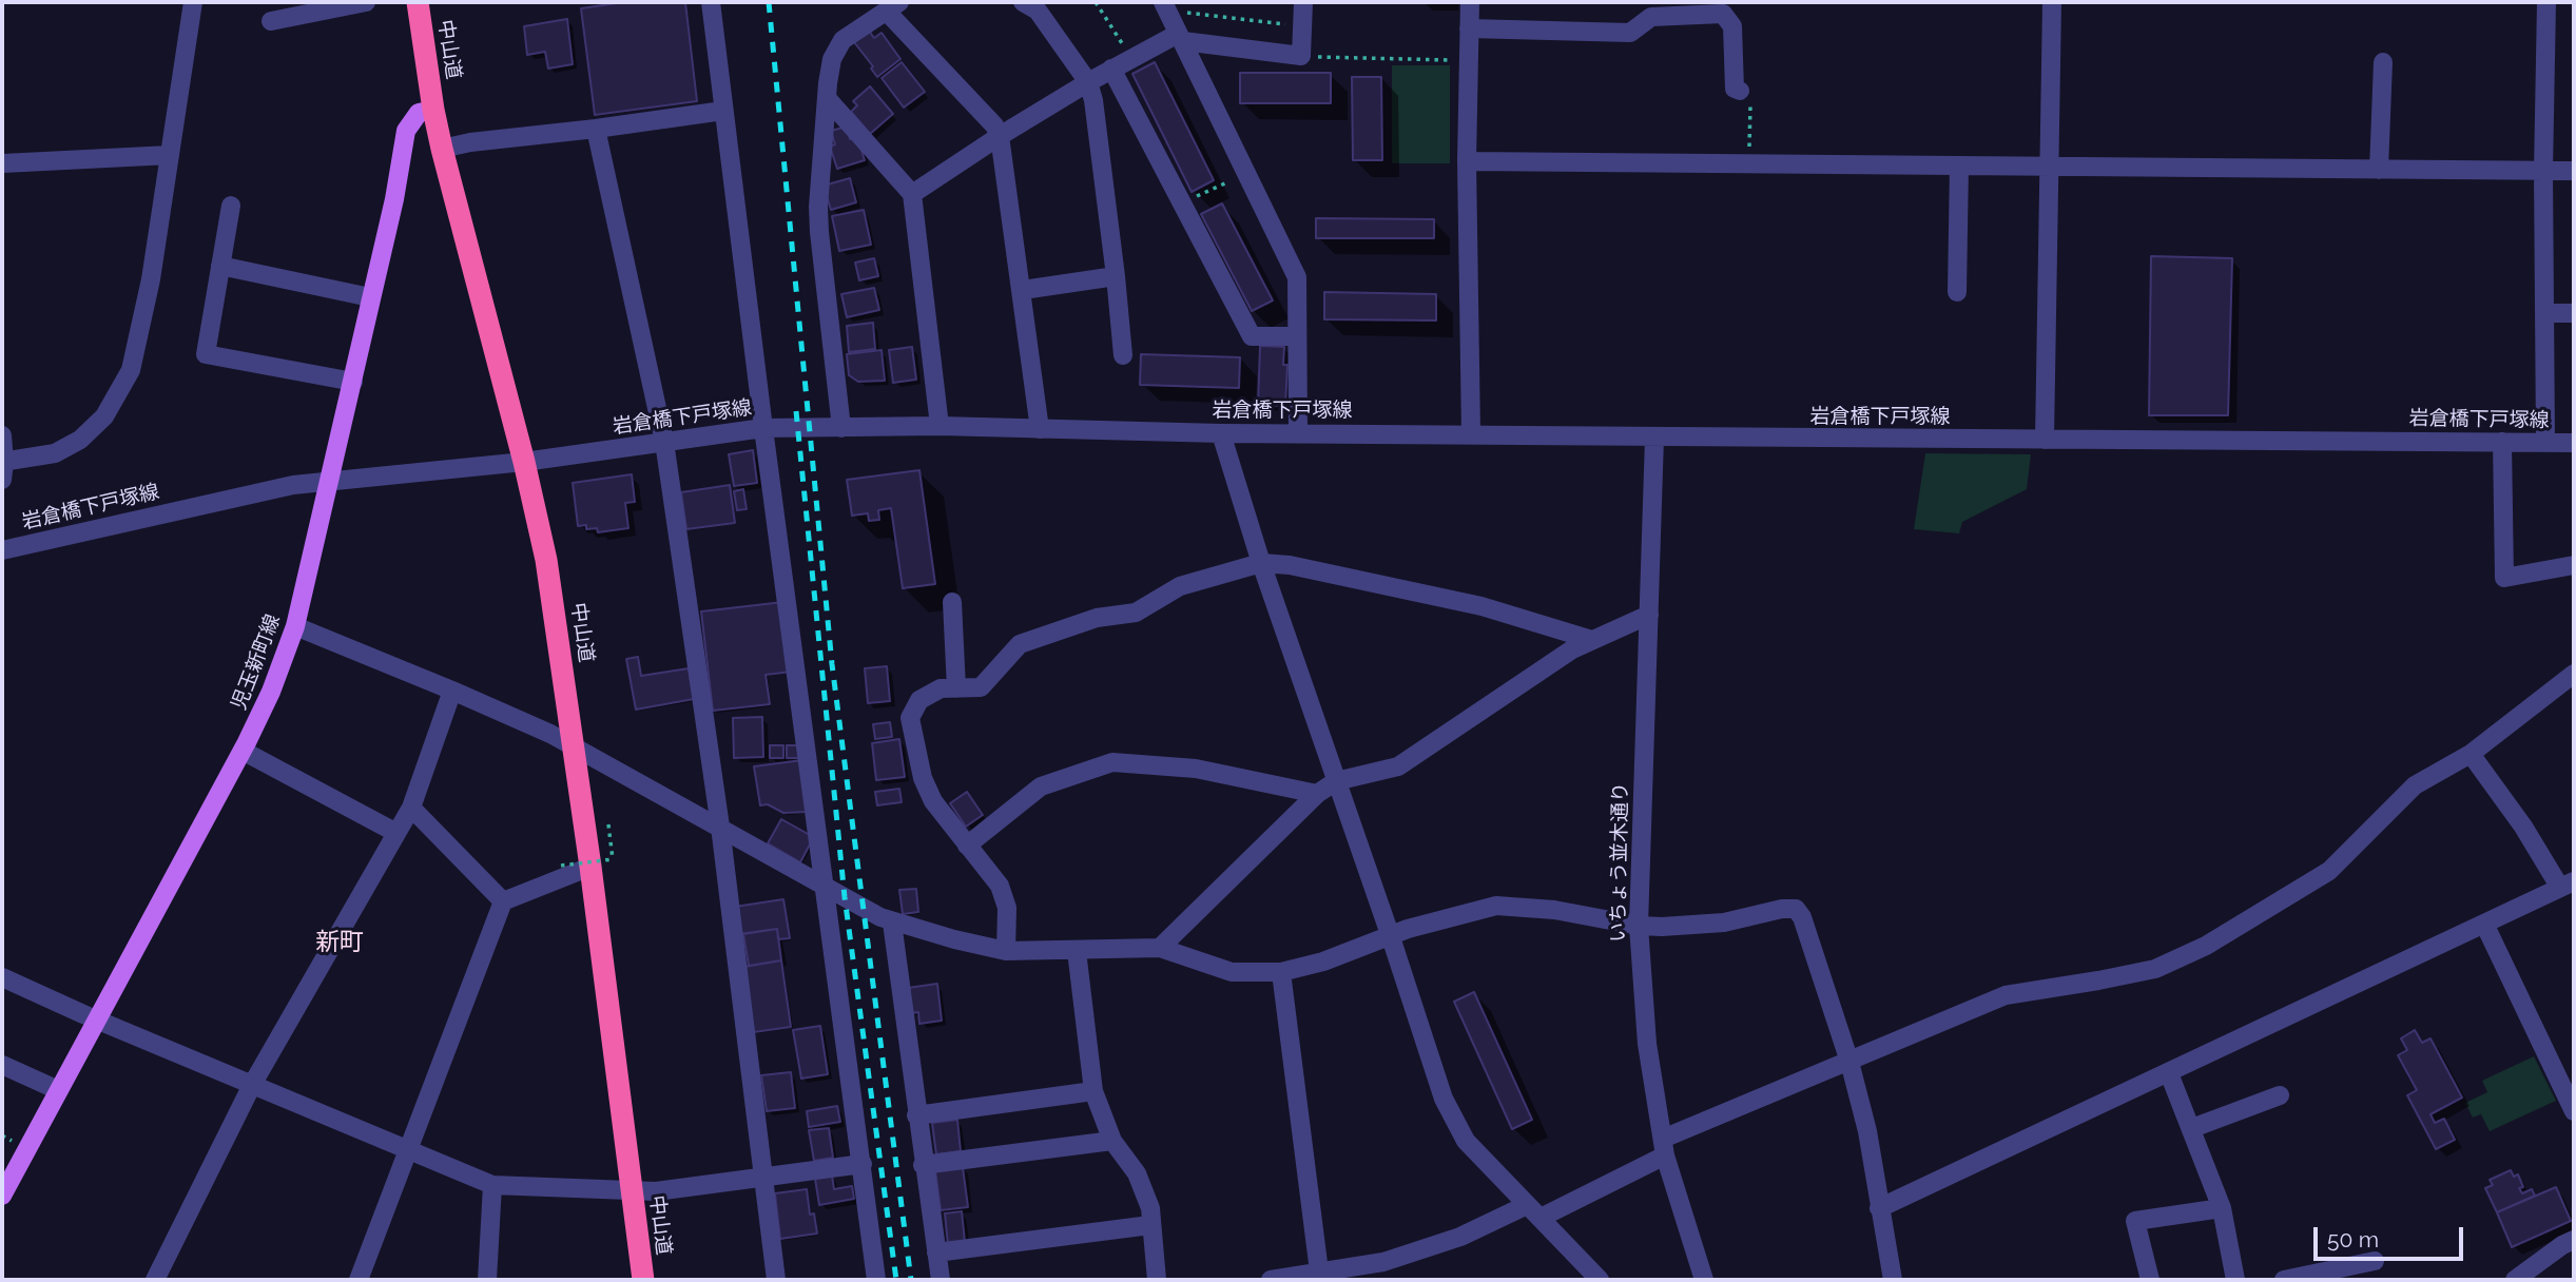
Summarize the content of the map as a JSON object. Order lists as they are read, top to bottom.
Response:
{
  "streets": {
    "highway": ["中山道"],
    "main road": ["児玉新町線"],
    "street": ["岩倉橋下戸塚線", "いちょう並木通り"]
  },
  "crossings": [
    ["中山道", "岩倉橋下戸塚線"],
    ["中山道", "児玉新町線"],
    ["岩倉橋下戸塚線", "児玉新町線"],
    ["岩倉橋下戸塚線", "いちょう並木通り"]
  ],
  "districts": ["新町"],
  "scale_bar": "50 m"
}
